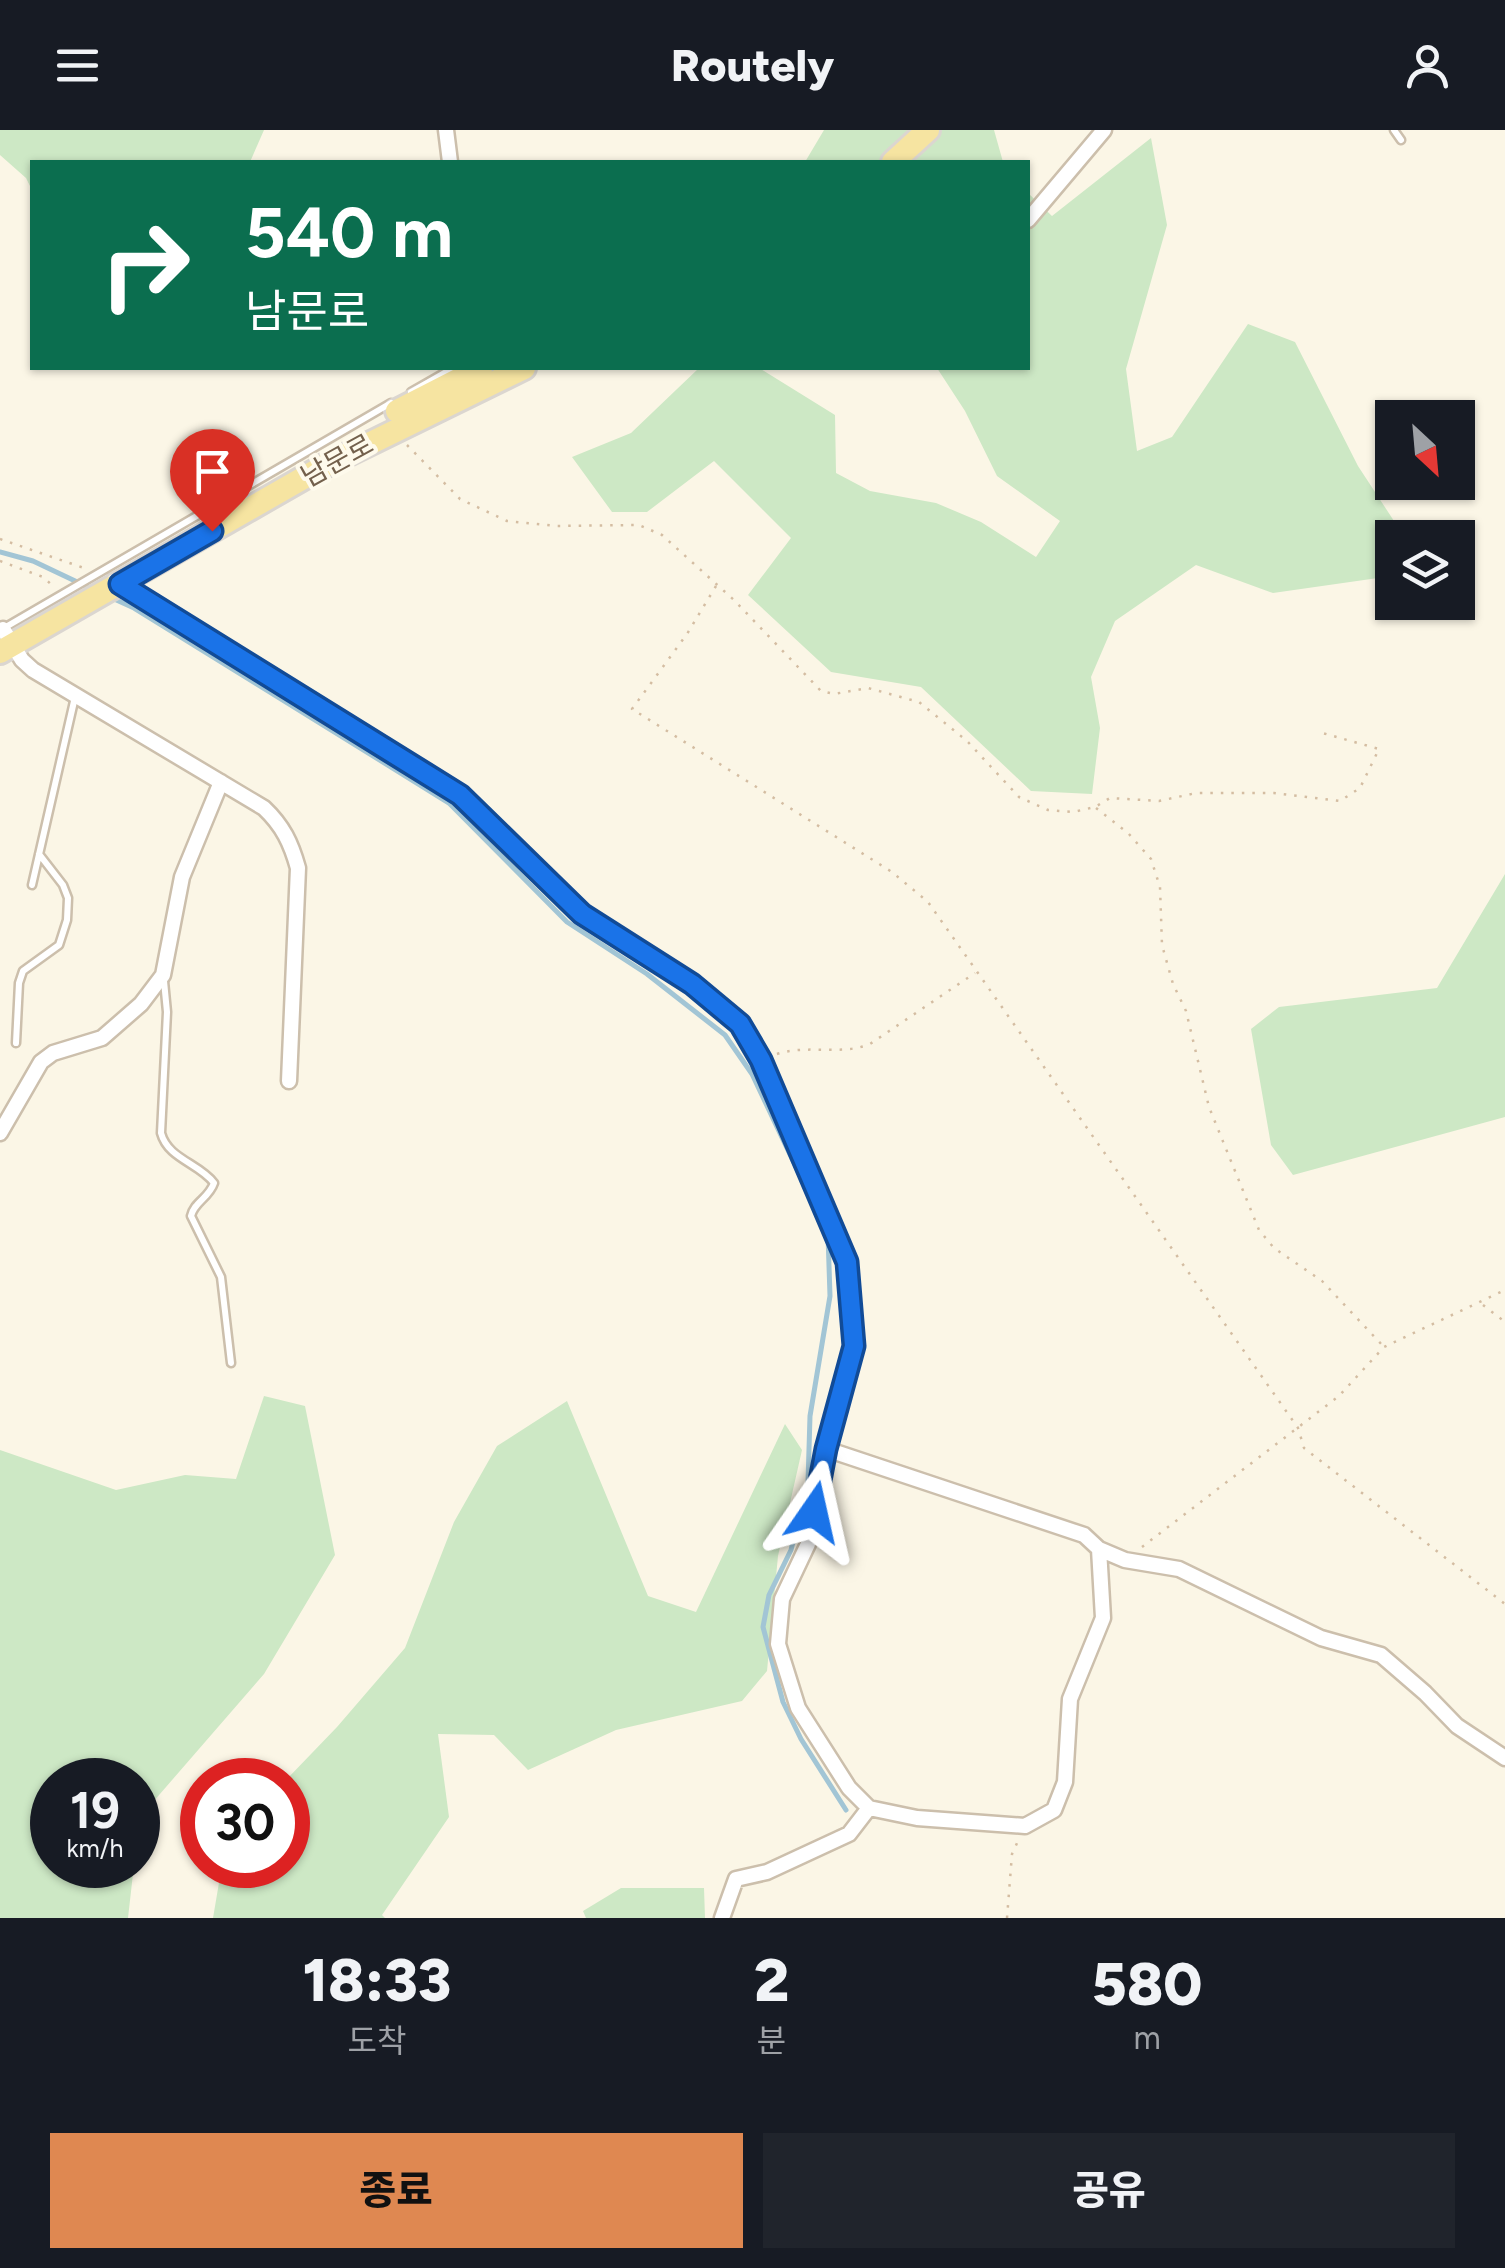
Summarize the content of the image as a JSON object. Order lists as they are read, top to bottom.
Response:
{
  "streets": {
    "main road": ["남문로"]
  },
  "north": "bottom right",
  "page": {
    "header": "Routely",
    "turn": ["540 m", "남문로"],
    "speed": "19 km/h",
    "limit": "30",
    "eta": [
      "18:33",
      "도착",
      "2",
      "분",
      "580",
      "m"
    ],
    "buttons": ["종료", "공유"]
  }
}
